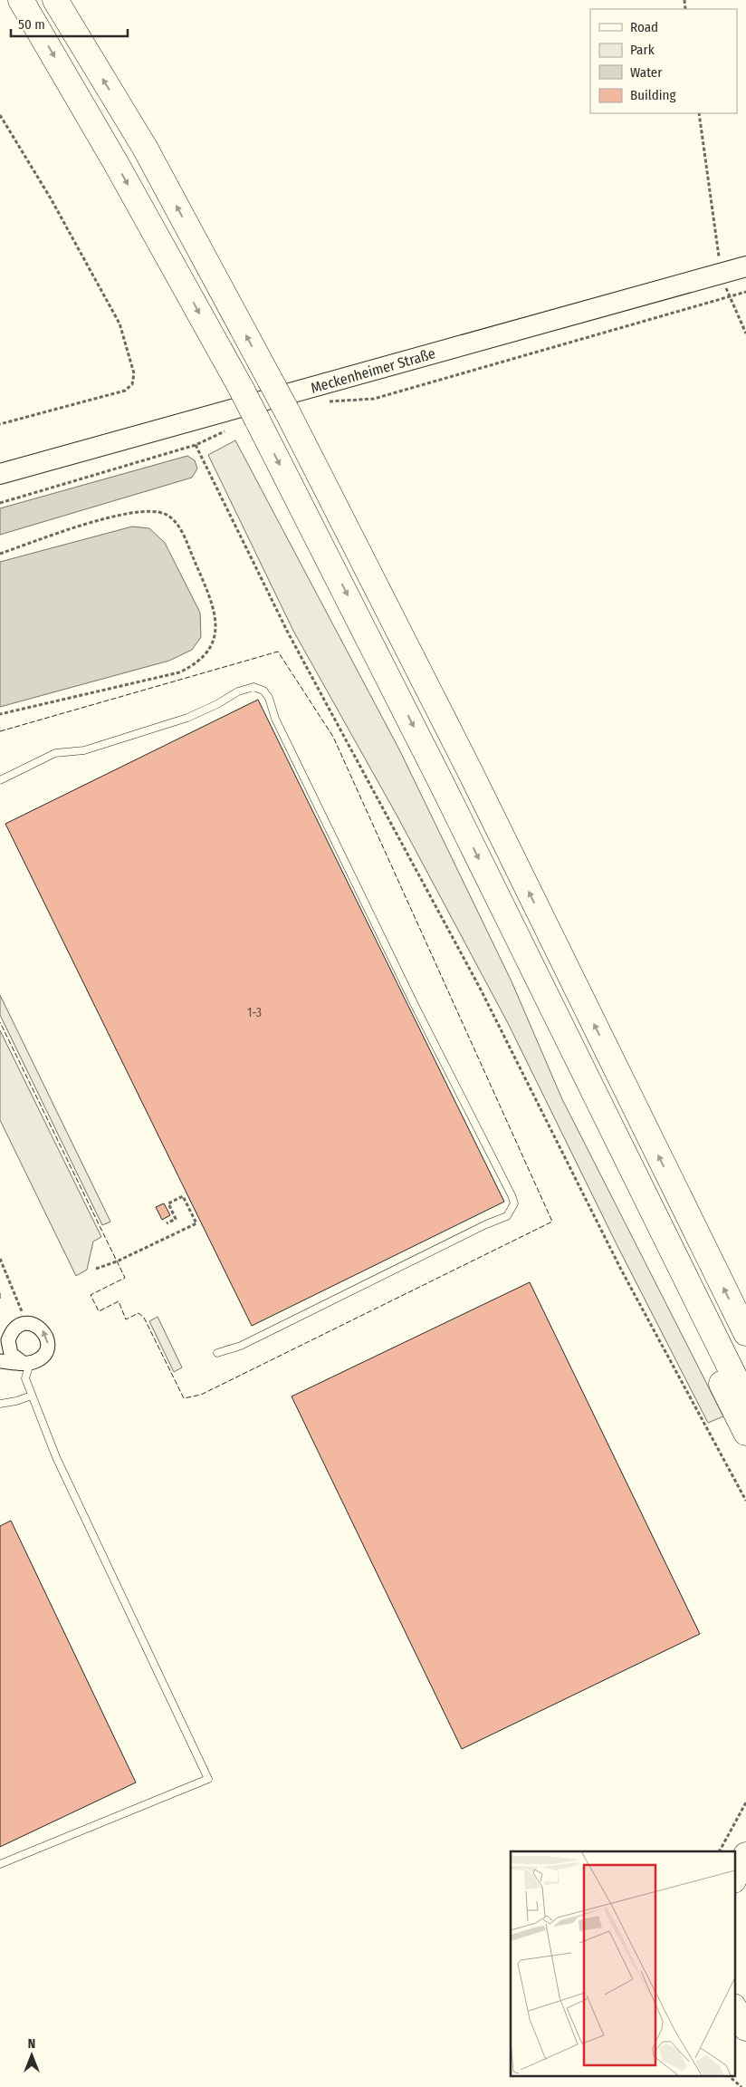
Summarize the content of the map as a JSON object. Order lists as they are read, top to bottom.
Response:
{
  "streets": {
    "main road": ["Meckenheimer Straße"]
  },
  "house_numbers": ["1-3"],
  "legend": [
    "Road",
    "Park",
    "Water",
    "Building"
  ],
  "scale_bar": "50 m",
  "north": "top"
}
